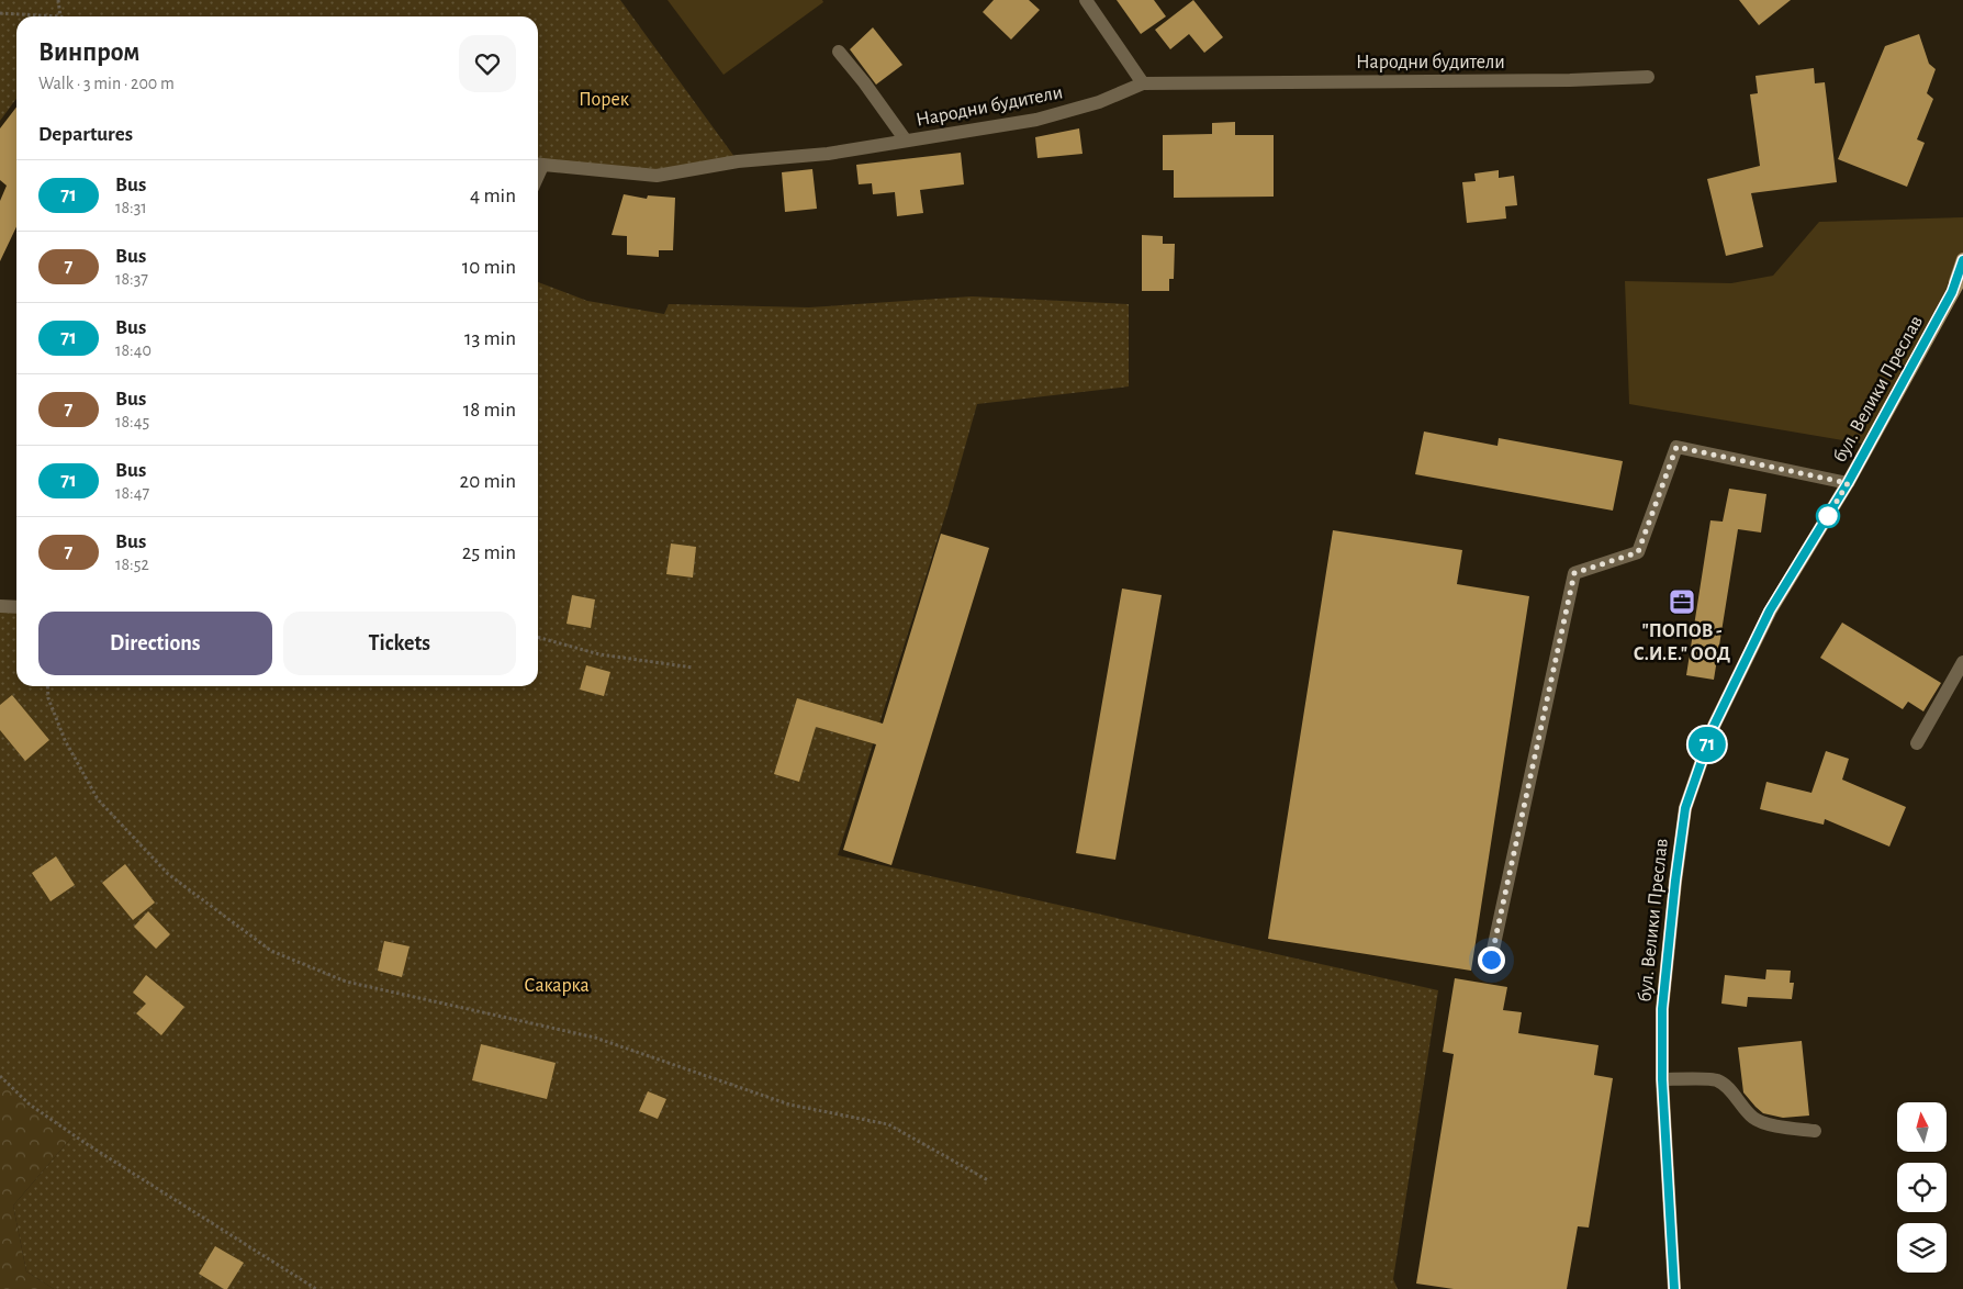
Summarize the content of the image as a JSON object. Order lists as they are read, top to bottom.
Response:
{
  "streets": {
    "main road": ["бул. Велики Преслав"],
    "street": ["Народни будители"]
  },
  "parks": ["Порек", "Сакарка"],
  "places": {
    "office": ["\"ПОПОВ - С.И.Е.\" ООД"]
  },
  "lines": ["bus line 71"],
  "north": "top",
  "page": {
    "on_map": "71",
    "heading": [
      ["Винпром", "Walk · 3 min · 200 m"],
      "Departures"
    ],
    "list": [
      {
        "mark": "71",
        "name": "Bus",
        "note": "18:31",
        "value": "4 min"
      },
      {
        "mark": "7",
        "name": "Bus",
        "note": "18:37",
        "value": "10 min"
      },
      {
        "mark": "71",
        "name": "Bus",
        "note": "18:40",
        "value": "13 min"
      },
      {
        "mark": "7",
        "name": "Bus",
        "note": "18:45",
        "value": "18 min"
      },
      {
        "mark": "71",
        "name": "Bus",
        "note": "18:47",
        "value": "20 min"
      },
      {
        "mark": "7",
        "name": "Bus",
        "note": "18:52",
        "value": "25 min"
      }
    ],
    "buttons": ["Directions", "Tickets"]
  }
}
